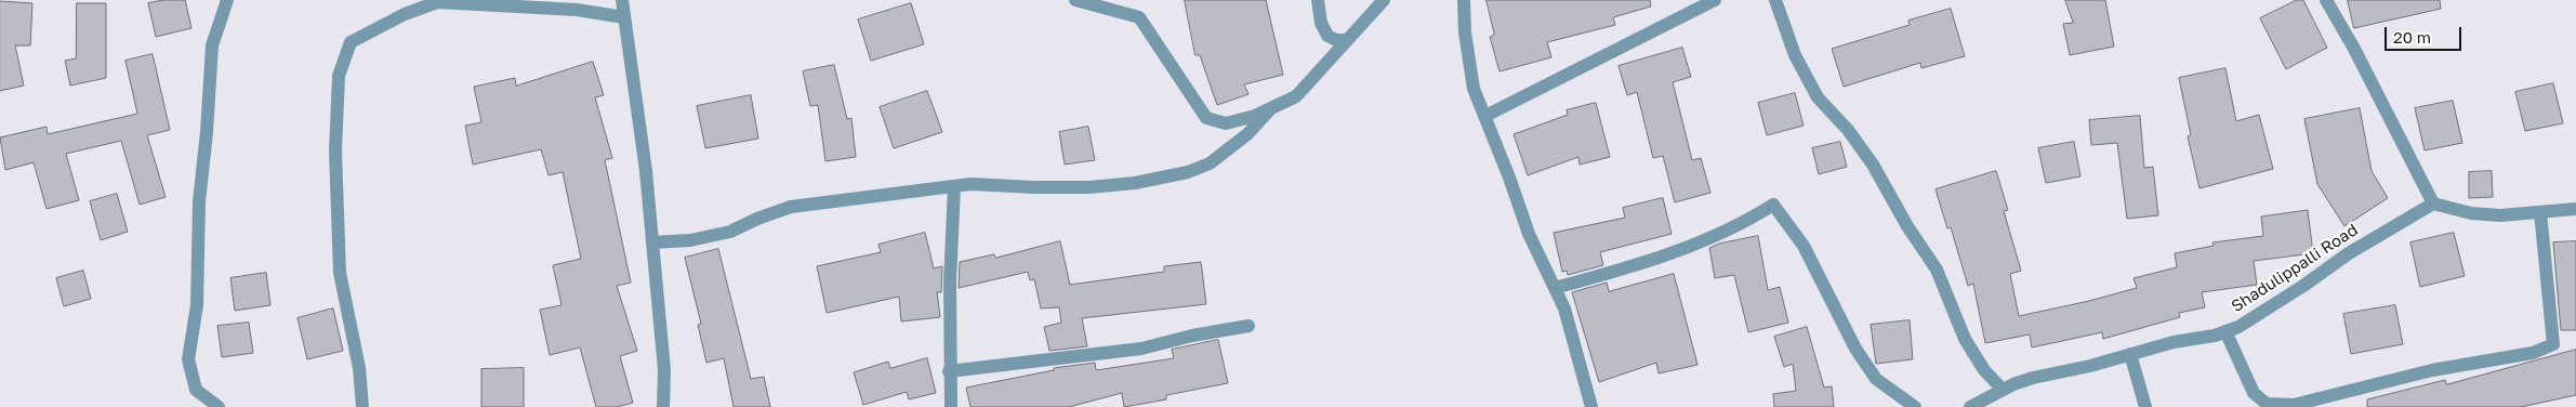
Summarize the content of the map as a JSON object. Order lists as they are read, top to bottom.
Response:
{
  "streets": {
    "street": ["Shadulippalli Road"]
  },
  "scale_bar": "20 m"
}
